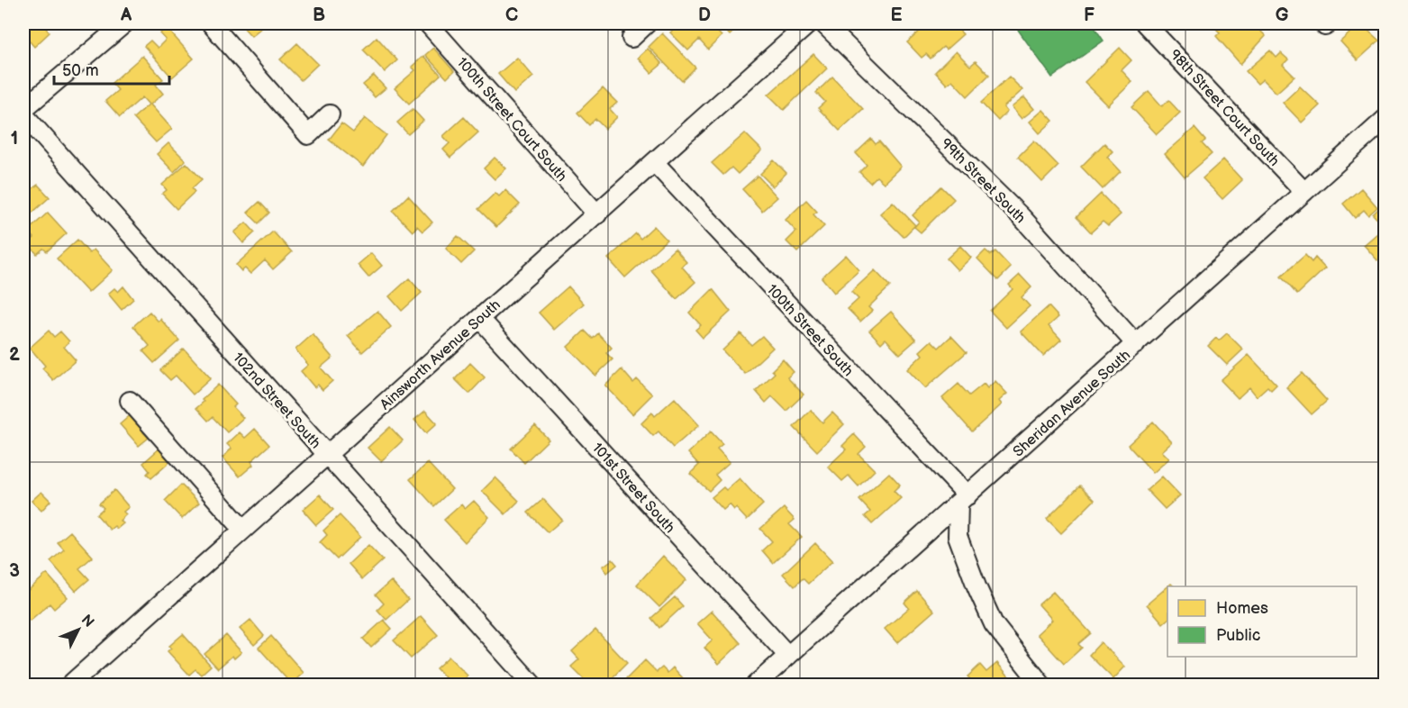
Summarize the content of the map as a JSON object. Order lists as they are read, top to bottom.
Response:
{
  "streets": {
    "street": [
      "98th Street Court South",
      "100th Street Court South",
      "99th Street South",
      "100th Street South",
      "Ainsworth Avenue South",
      "102nd Street South",
      "Sheridan Avenue South",
      "101st Street South"
    ]
  },
  "crossings": [
    ["98th Street Court South", "Sheridan Avenue South"],
    ["100th Street Court South", "Ainsworth Avenue South"],
    ["99th Street South", "Sheridan Avenue South"],
    ["100th Street South", "Ainsworth Avenue South"],
    ["100th Street South", "Sheridan Avenue South"],
    ["Ainsworth Avenue South", "102nd Street South"],
    ["Ainsworth Avenue South", "101st Street South"],
    ["Sheridan Avenue South", "101st Street South"]
  ],
  "legend": ["Homes", "Public"],
  "scale_bar": "50 m",
  "north": "top right",
  "grid": {
    "columns": [
      "A",
      "B",
      "C",
      "D",
      "E",
      "F",
      "G"
    ],
    "rows": ["1", "2", "3"]
  }
}
